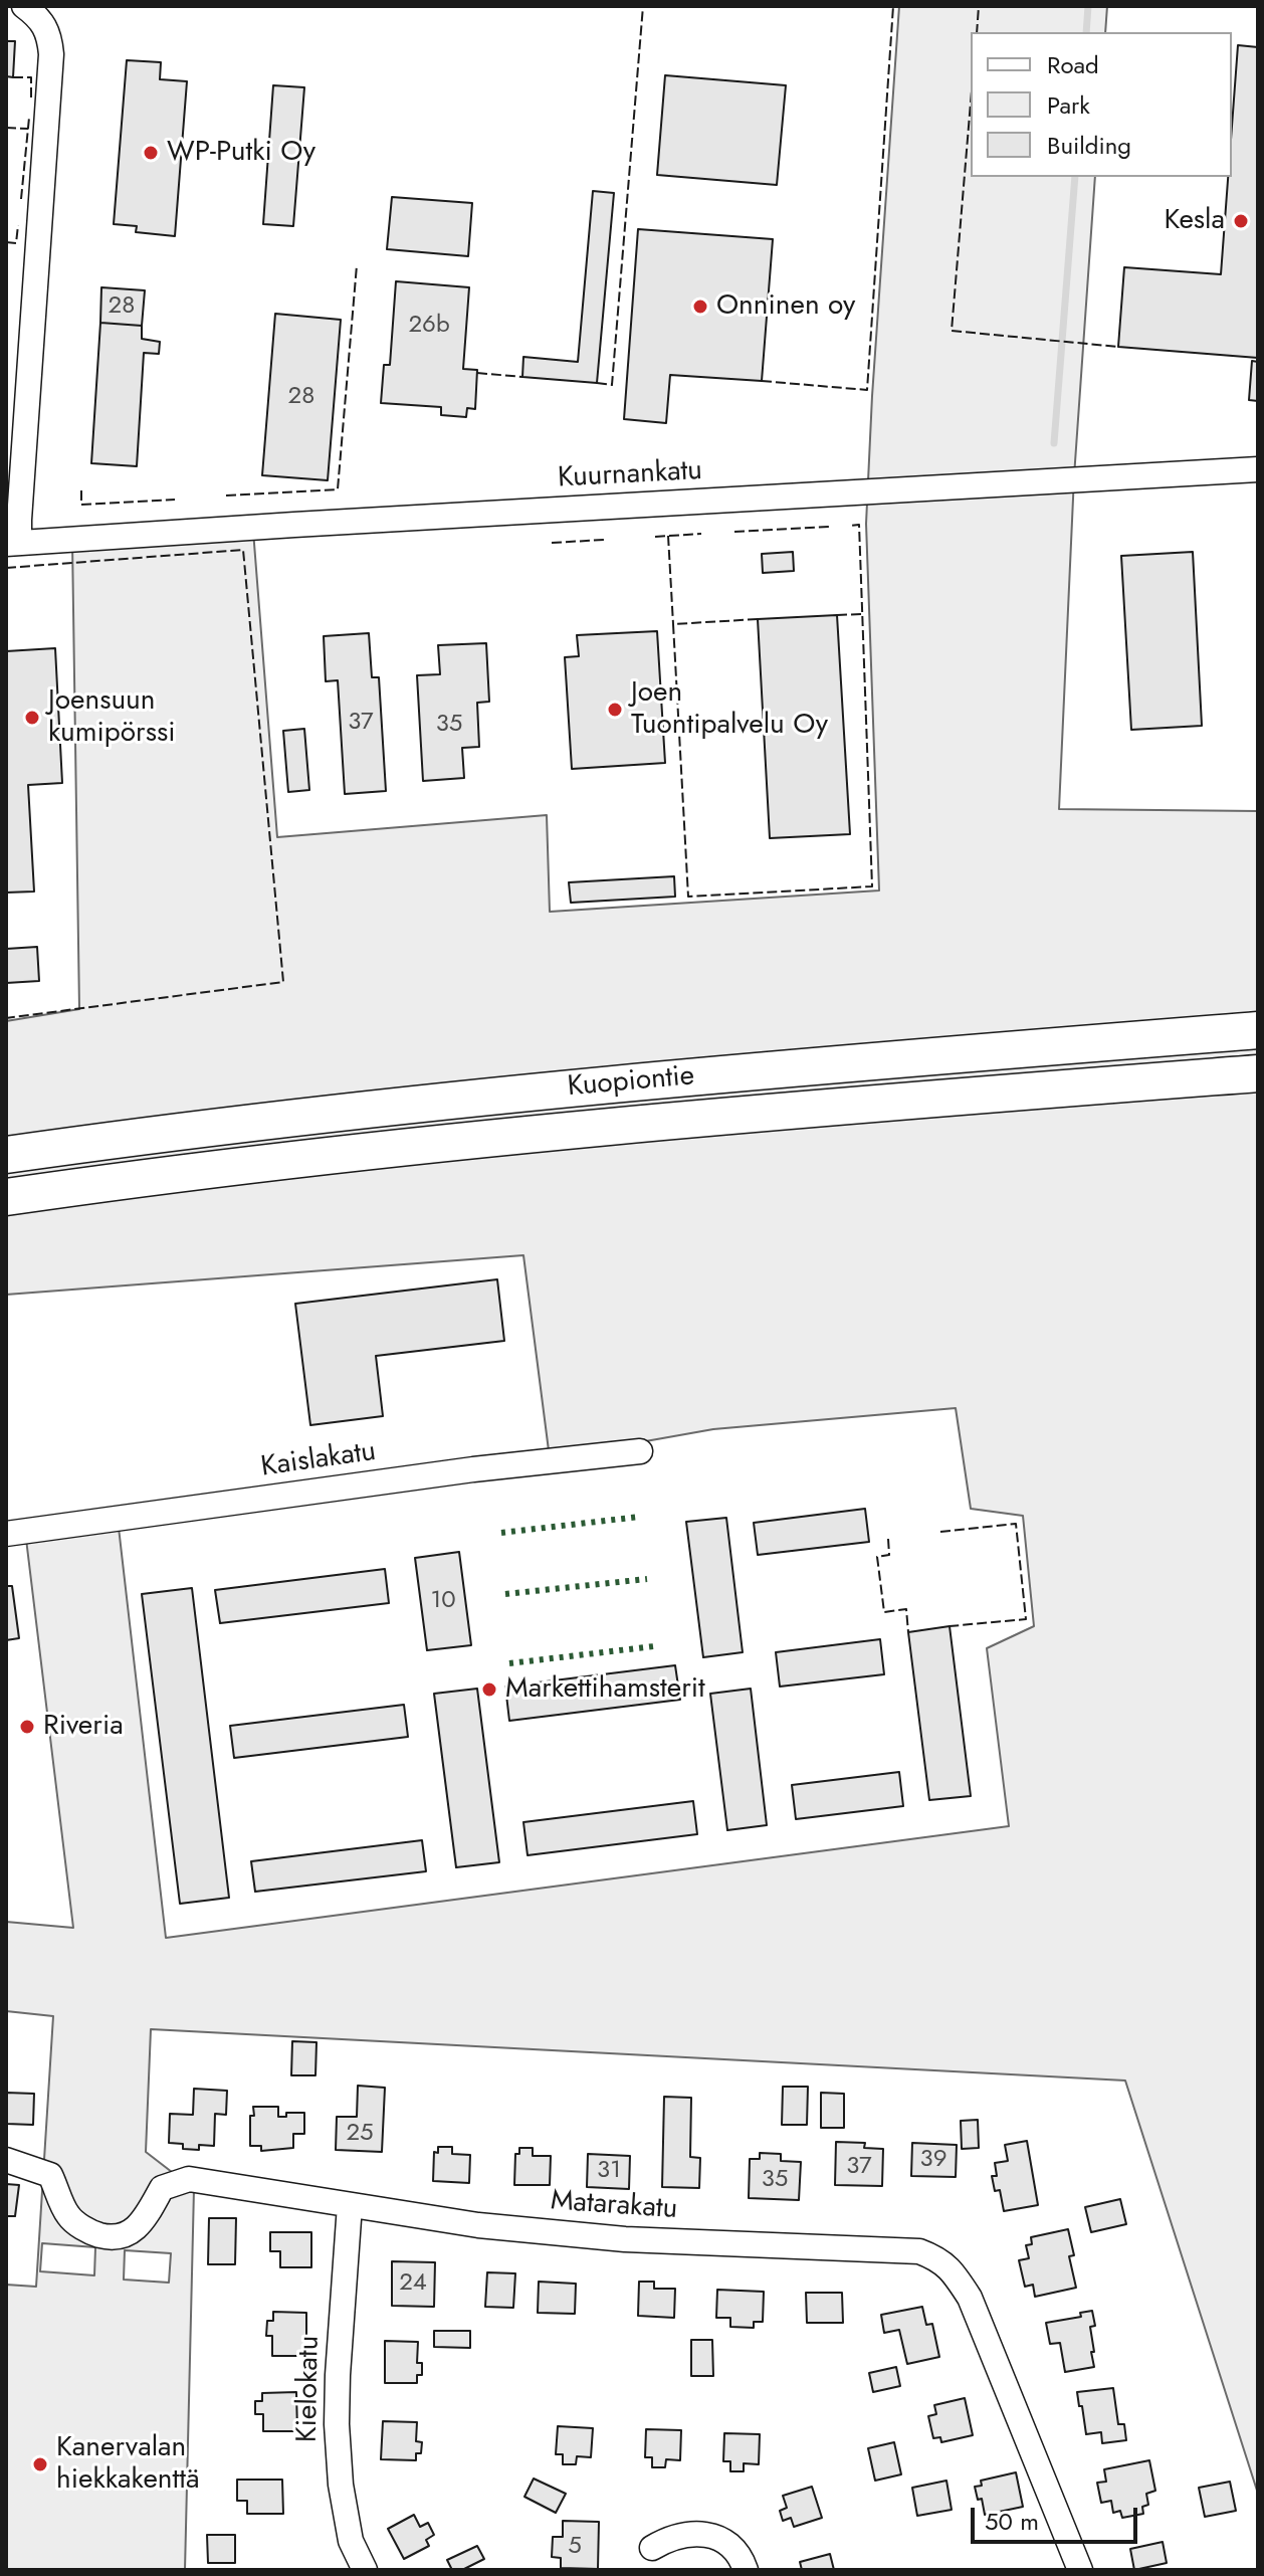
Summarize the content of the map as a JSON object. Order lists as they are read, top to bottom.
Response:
{
  "streets": {
    "highway": ["Kuopiontie"],
    "street": [
      "Kuurnankatu",
      "Kaislakatu",
      "Matarakatu",
      "Kielokatu"
    ]
  },
  "crossings": [
    ["Matarakatu", "Kielokatu"]
  ],
  "places": [
    "WP-Putki Oy",
    "Kesla",
    "Onninen oy",
    "Joen Tuontipalvelu Oy",
    "Joensuun kumipörssi",
    "Markettihamsterit",
    "Riveria",
    "Kanervalan hiekkakenttä"
  ],
  "house_numbers": [
    "28",
    "26b",
    "28",
    "37",
    "35",
    "10",
    "25",
    "39",
    "37",
    "31",
    "35",
    "24",
    "5"
  ],
  "legend": ["Road", "Park", "Building"],
  "scale_bar": "50 m"
}
